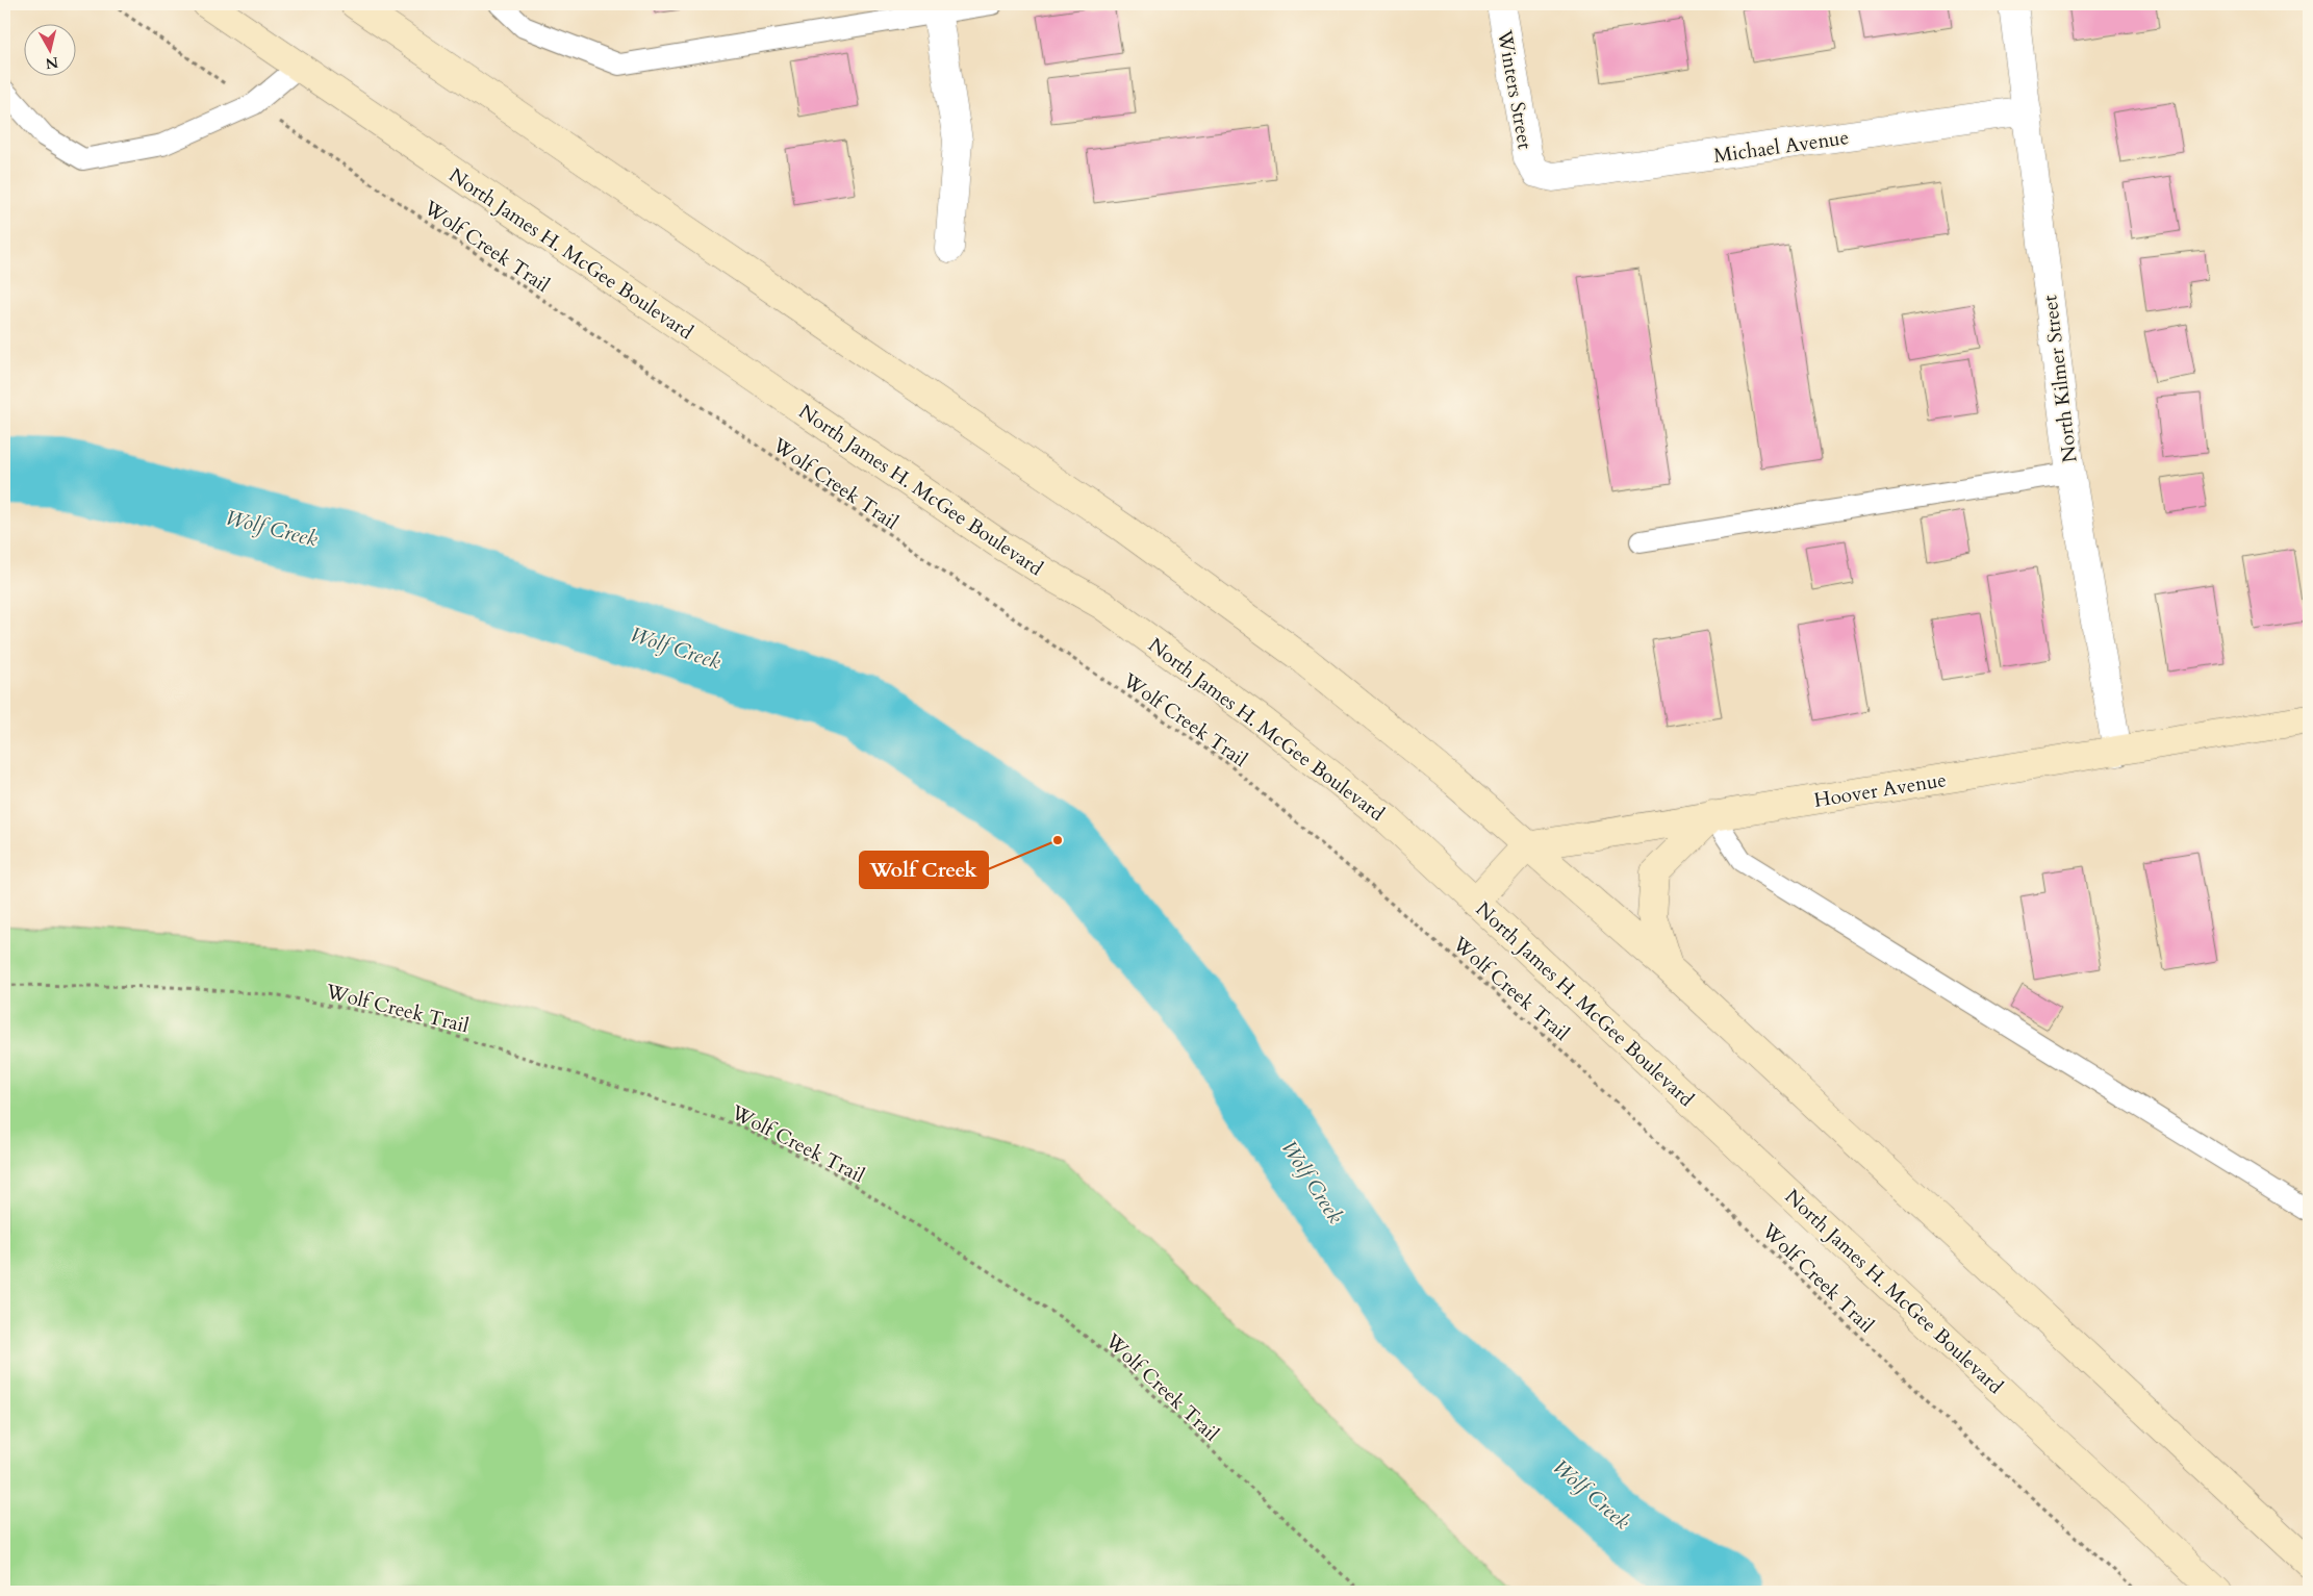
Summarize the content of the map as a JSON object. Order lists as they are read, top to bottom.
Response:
{
  "streets": {
    "main road": ["North James H. McGee Boulevard", "Hoover Avenue"],
    "street": ["Winters Street", "Michael Avenue", "North Kilmer Street"],
    "path": ["Wolf Creek Trail"]
  },
  "crossings": [
    ["Winters Street", "Michael Avenue"],
    ["Michael Avenue", "North Kilmer Street"],
    ["North Kilmer Street", "Hoover Avenue"]
  ],
  "water": ["Wolf Creek"],
  "places": ["Wolf Creek"],
  "north": "bottom"
}
